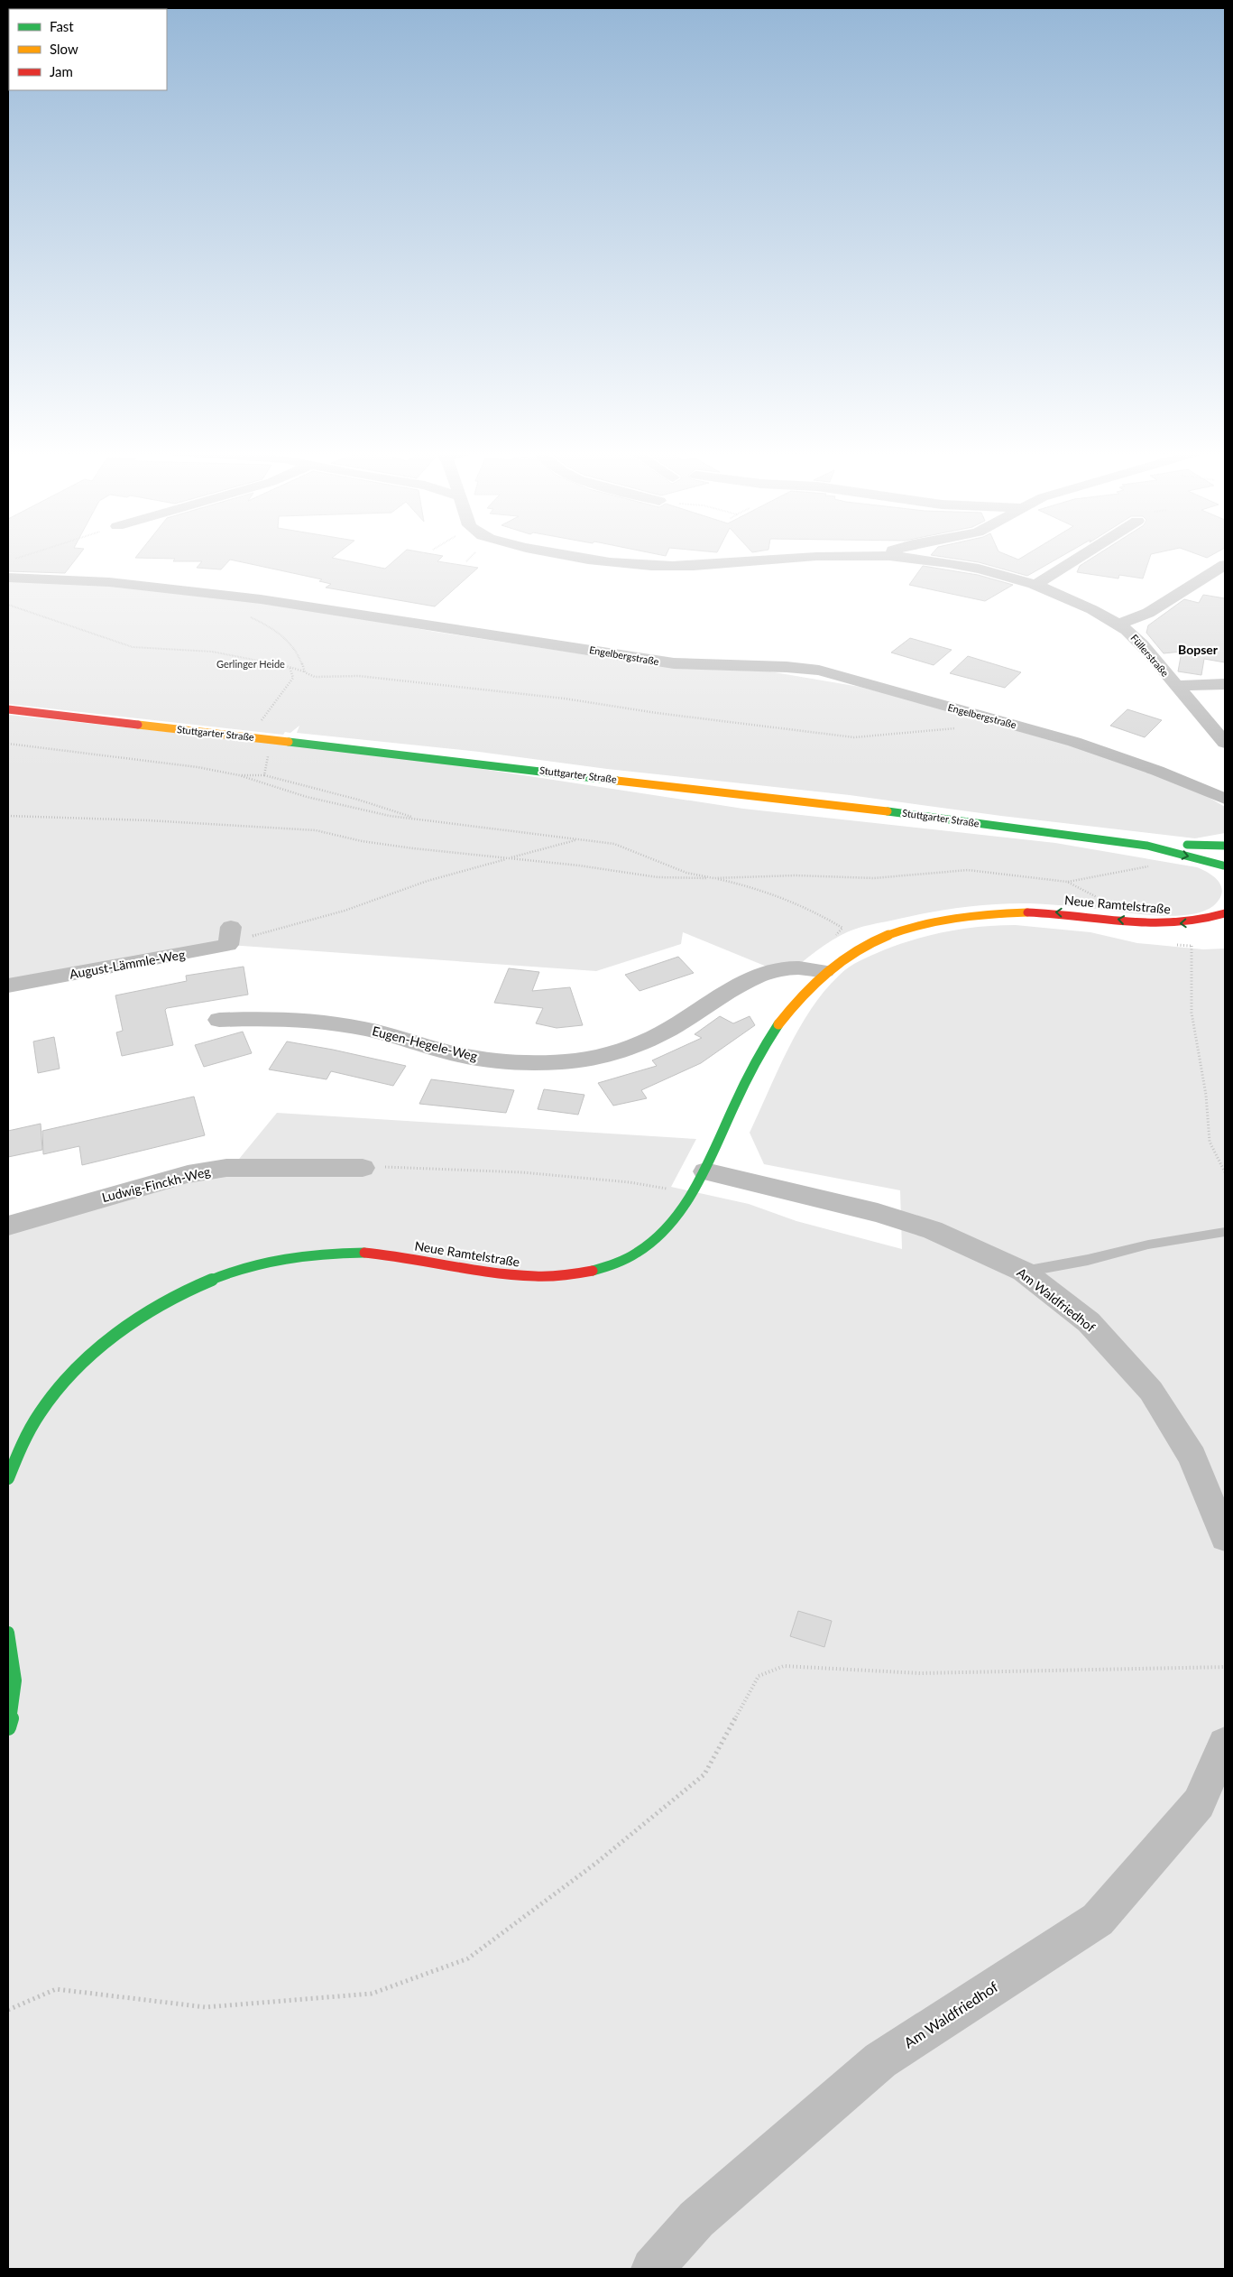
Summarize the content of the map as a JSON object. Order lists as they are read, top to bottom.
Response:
{
  "streets": {
    "main road": ["Stuttgarter Straße", "Neue Ramtelstraße"],
    "street": [
      "Engelbergstraße",
      "Füllerstraße",
      "August-Lämmle-Weg",
      "Eugen-Hegele-Weg",
      "Ludwig-Finckh-Weg",
      "Am Waldfriedhof"
    ]
  },
  "crossings": [
    ["Neue Ramtelstraße", "Eugen-Hegele-Weg"],
    ["Neue Ramtelstraße", "Am Waldfriedhof"]
  ],
  "districts": ["Bopser"],
  "parks": ["Gerlinger Heide"],
  "legend": ["Fast", "Slow", "Jam"]
}
